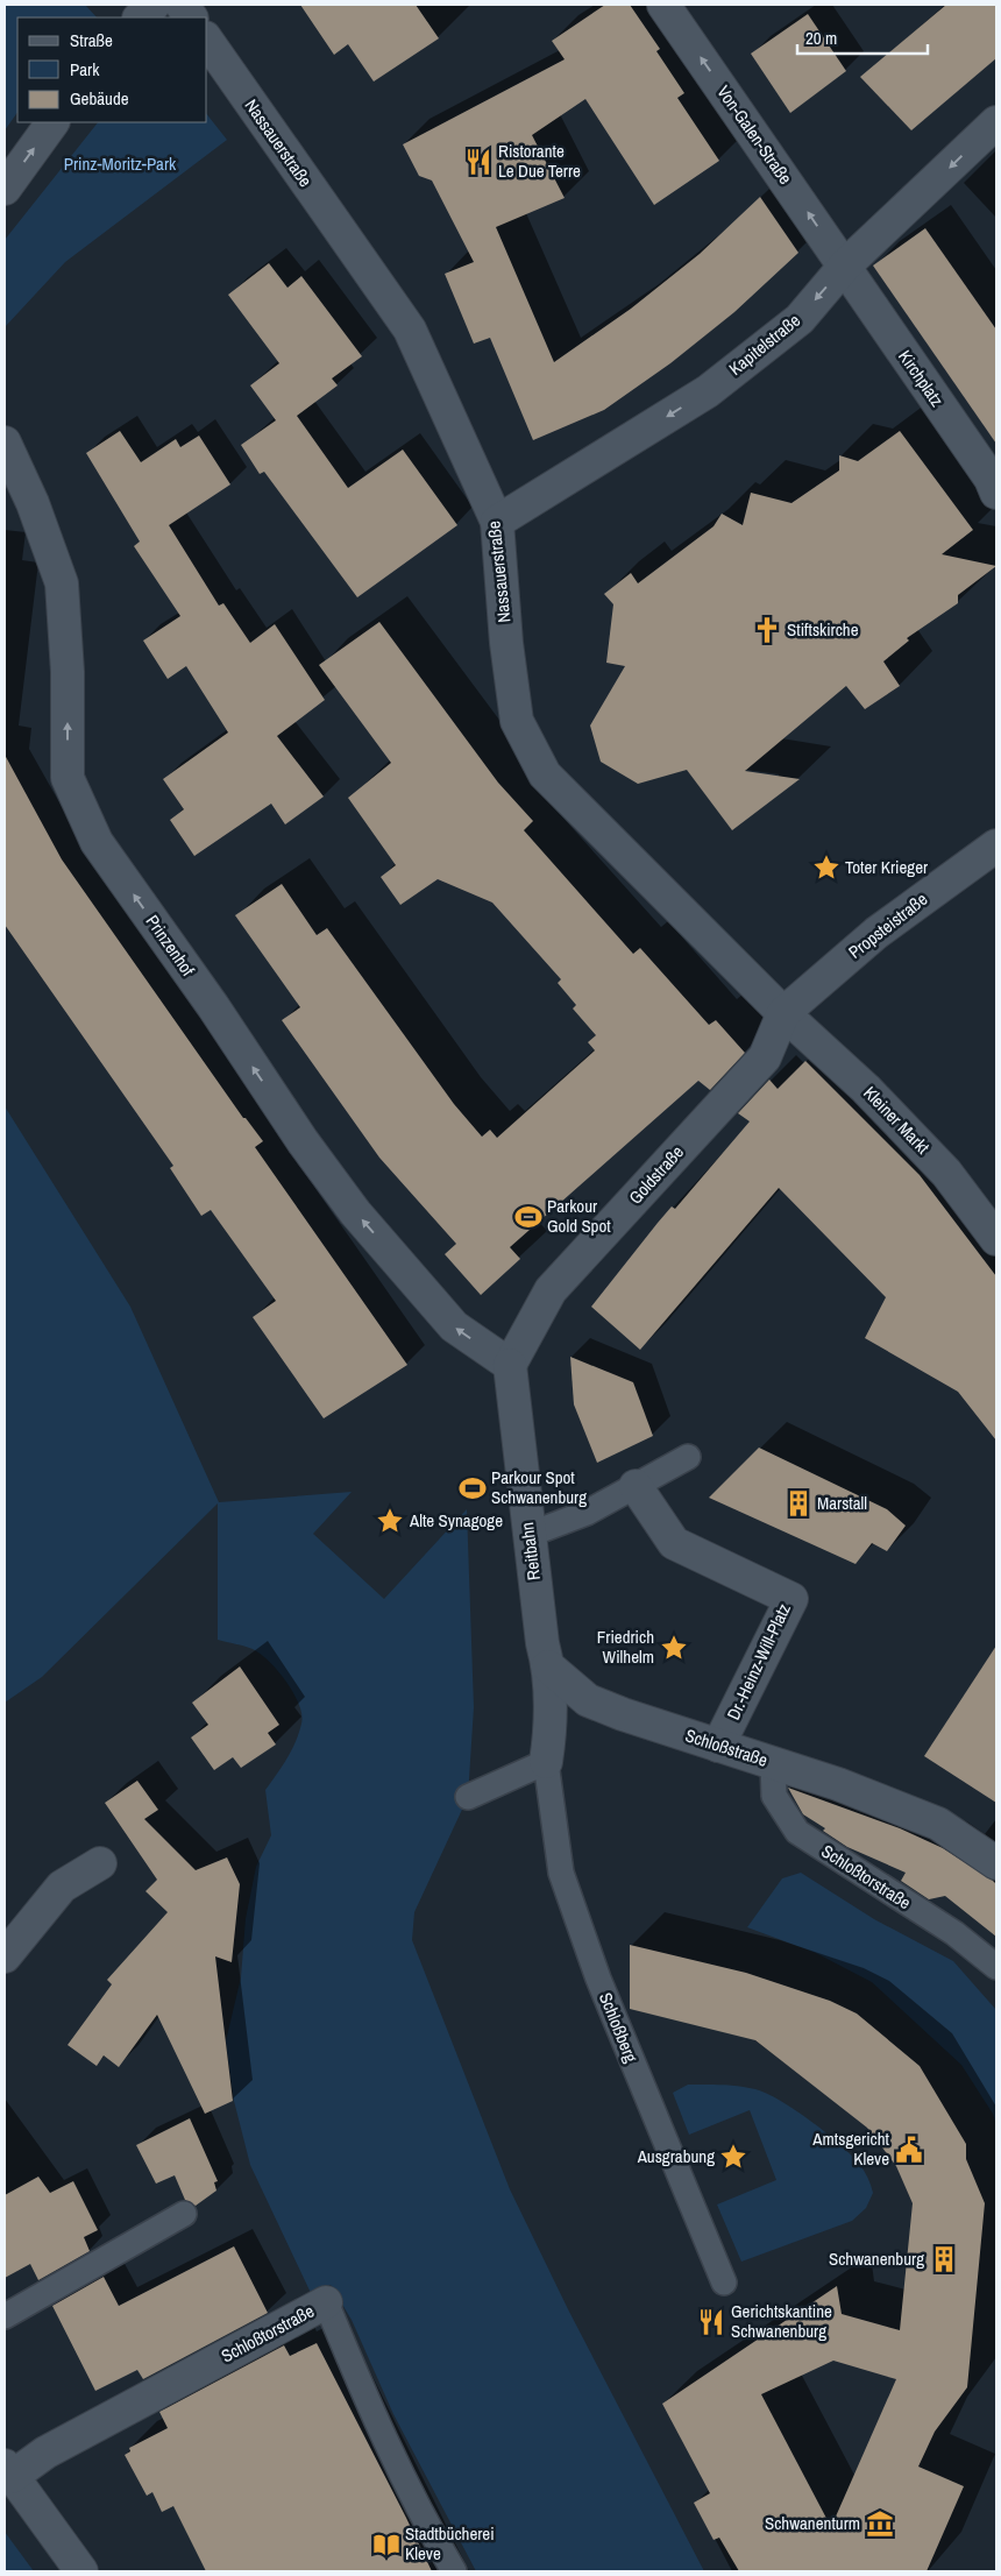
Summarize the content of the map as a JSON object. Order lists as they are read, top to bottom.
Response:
{
  "streets": {
    "street": [
      "Von-Galen-Straße",
      "Nassauerstraße",
      "Kapitelstraße",
      "Kirchplatz",
      "Propsteistraße",
      "Prinzenhof",
      "Kleiner Markt",
      "Goldstraße",
      "Reitbahn",
      "Dr.-Heinz-Will-Platz",
      "Schloßstraße",
      "Schloßtorstraße"
    ],
    "lane": ["Schloßberg"]
  },
  "crossings": [
    ["Von-Galen-Straße", "Kapitelstraße"],
    ["Von-Galen-Straße", "Kirchplatz"],
    ["Nassauerstraße", "Kapitelstraße"],
    ["Nassauerstraße", "Propsteistraße"],
    ["Nassauerstraße", "Kleiner Markt"],
    ["Nassauerstraße", "Goldstraße"],
    ["Kapitelstraße", "Kirchplatz"],
    ["Propsteistraße", "Kleiner Markt"],
    ["Propsteistraße", "Goldstraße"],
    ["Prinzenhof", "Goldstraße"],
    ["Prinzenhof", "Reitbahn"],
    ["Kleiner Markt", "Goldstraße"],
    ["Goldstraße", "Reitbahn"],
    ["Reitbahn", "Schloßstraße"],
    ["Dr.-Heinz-Will-Platz", "Schloßstraße"],
    ["Schloßstraße", "Schloßtorstraße"]
  ],
  "one_way": ["Von-Galen-Straße", "Kapitelstraße", "Prinzenhof"],
  "parks": ["Prinz-Moritz-Park"],
  "places": {
    "restaurant": ["Ristorante Le Due Terre", "Gerichtskantine Schwanenburg"],
    "church": ["Stiftskirche"],
    "place": [
      "Toter Krieger",
      "Alte Synagoge",
      "Friedrich Wilhelm",
      "Ausgrabung"
    ],
    "sports": ["Parkour Gold Spot", "Parkour Spot Schwanenburg"],
    "building": ["Marstall", "Schwanenburg"],
    "public building": ["Amtsgericht Kleve"],
    "museum": ["Schwanenturm"],
    "library": ["Stadtbücherei Kleve"]
  },
  "legend": ["Straße", "Park", "Gebäude"],
  "scale_bar": "20 m"
}
